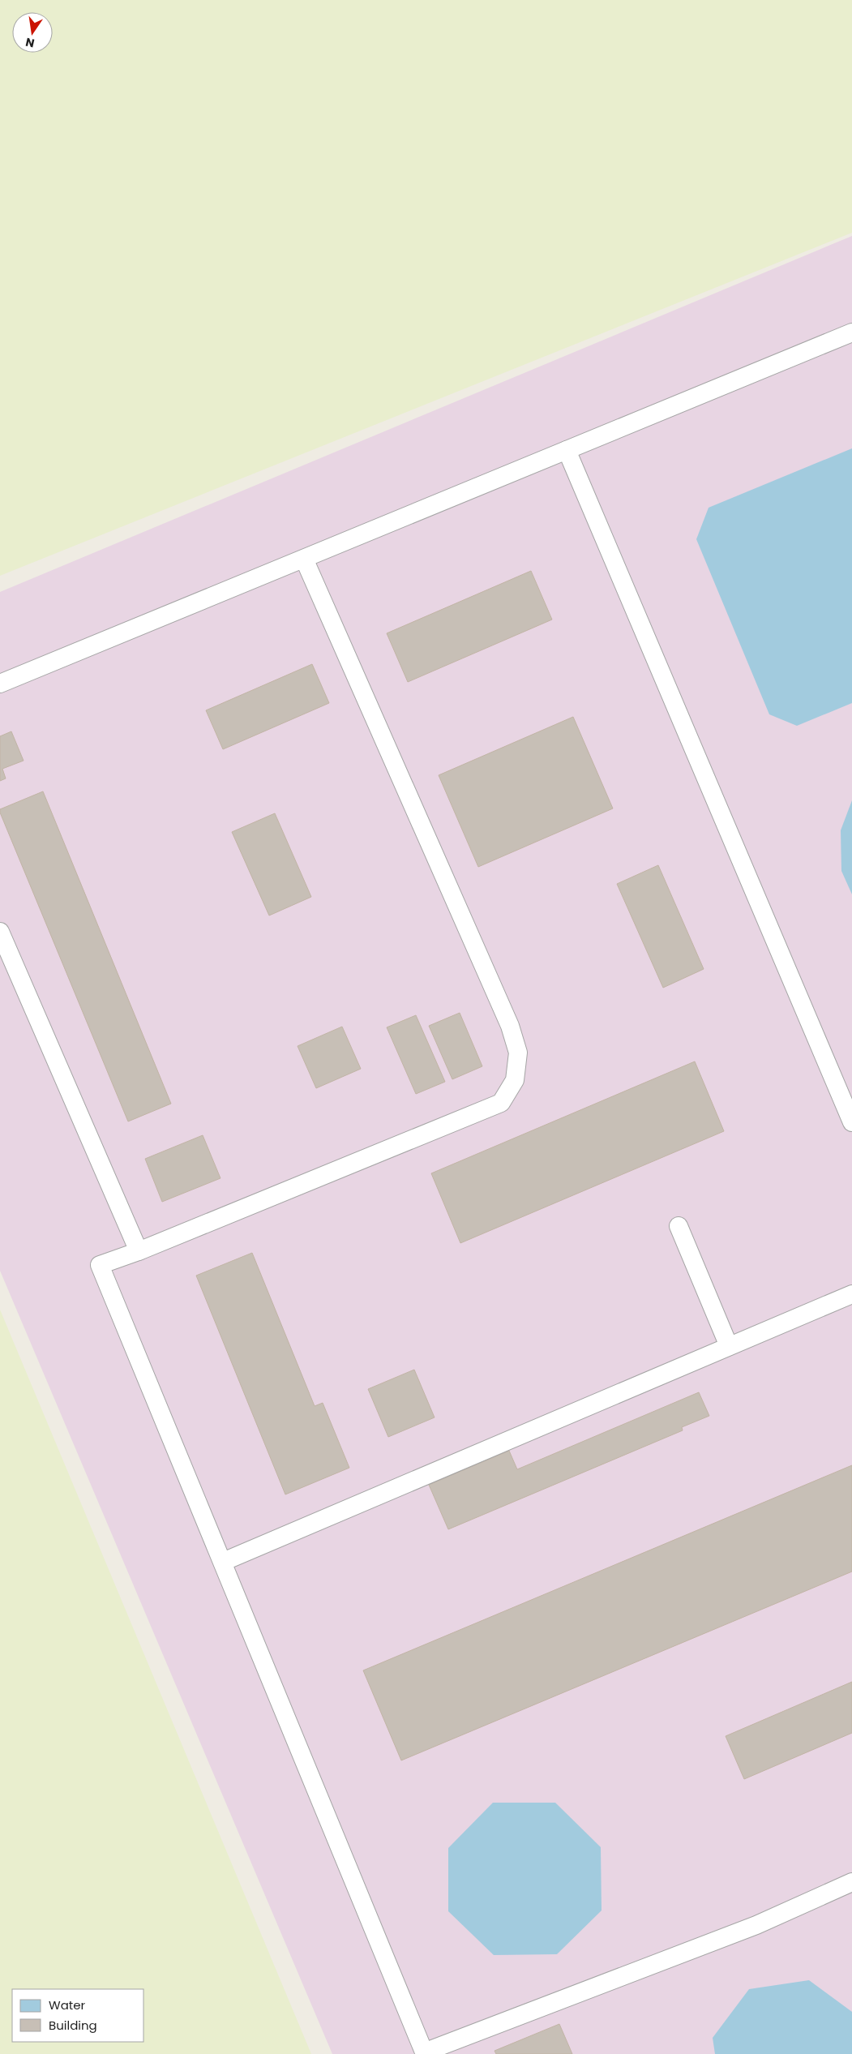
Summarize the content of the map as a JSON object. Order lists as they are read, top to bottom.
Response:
{
  "legend": ["Water", "Building"],
  "north": "bottom"
}
